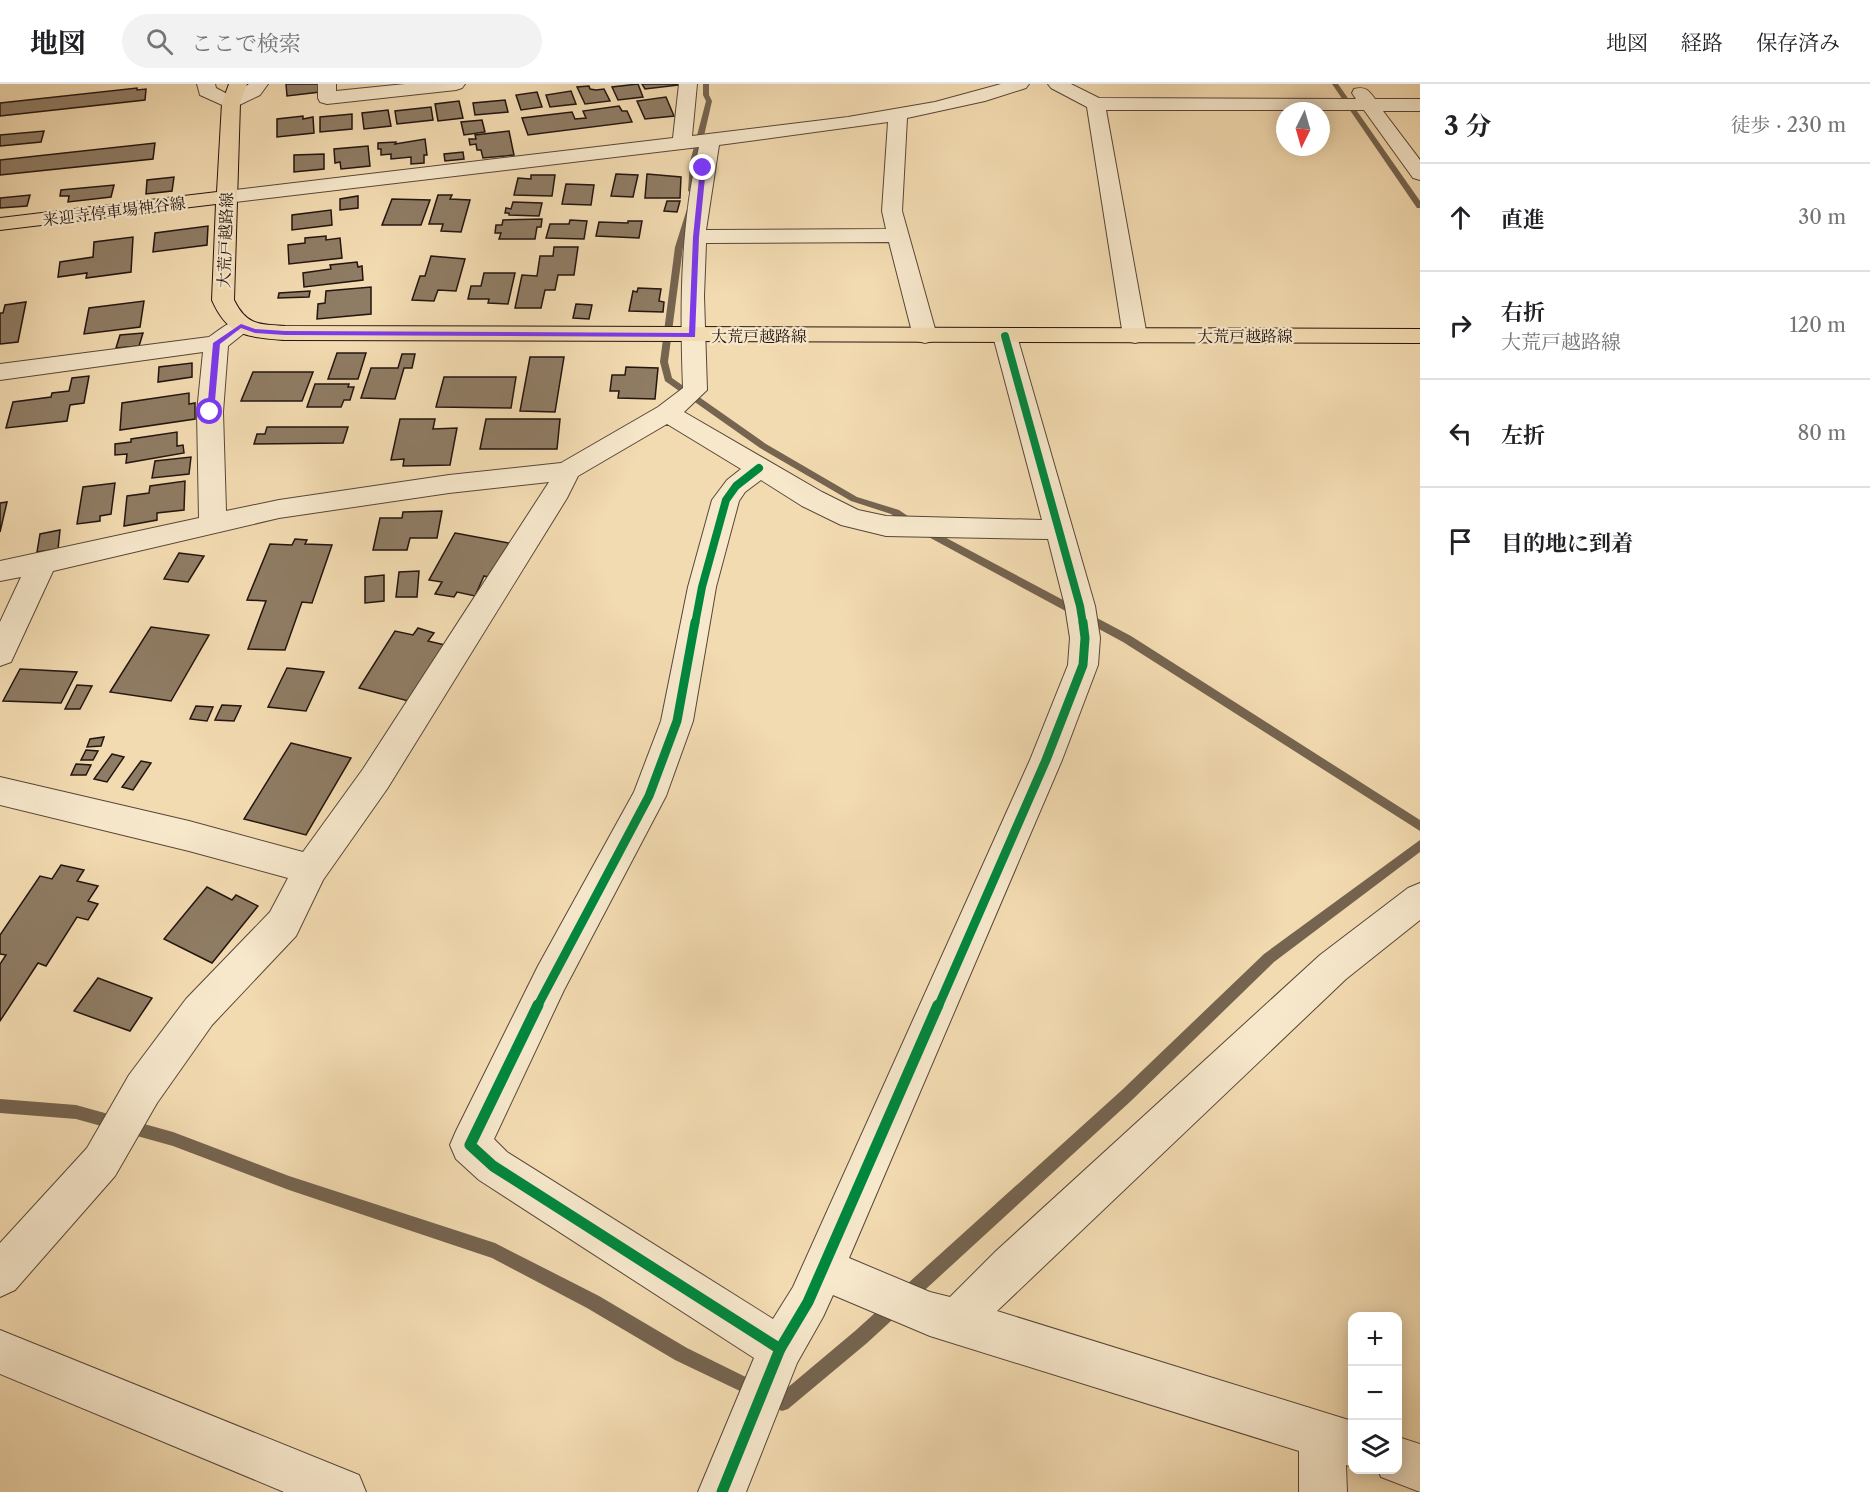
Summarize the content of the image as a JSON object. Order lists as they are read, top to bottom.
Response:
{
  "streets": {
    "main road": ["来迎寺停車場神谷線", "大荒戸越路線"]
  },
  "crossings": [
    ["来迎寺停車場神谷線", "大荒戸越路線"]
  ],
  "north": "bottom",
  "page": {
    "header": "地図",
    "search": "ここで検索",
    "nav": ["地図", "経路", "保存済み"],
    "heading": ["3 分", "徒歩 · 230 m"],
    "list": [
      ["直進", "30 m"],
      ["右折", "大荒戸越路線", "120 m"],
      ["左折", "80 m"],
      "目的地に到着"
    ],
    "map_buttons": ["+", "−"]
  }
}
